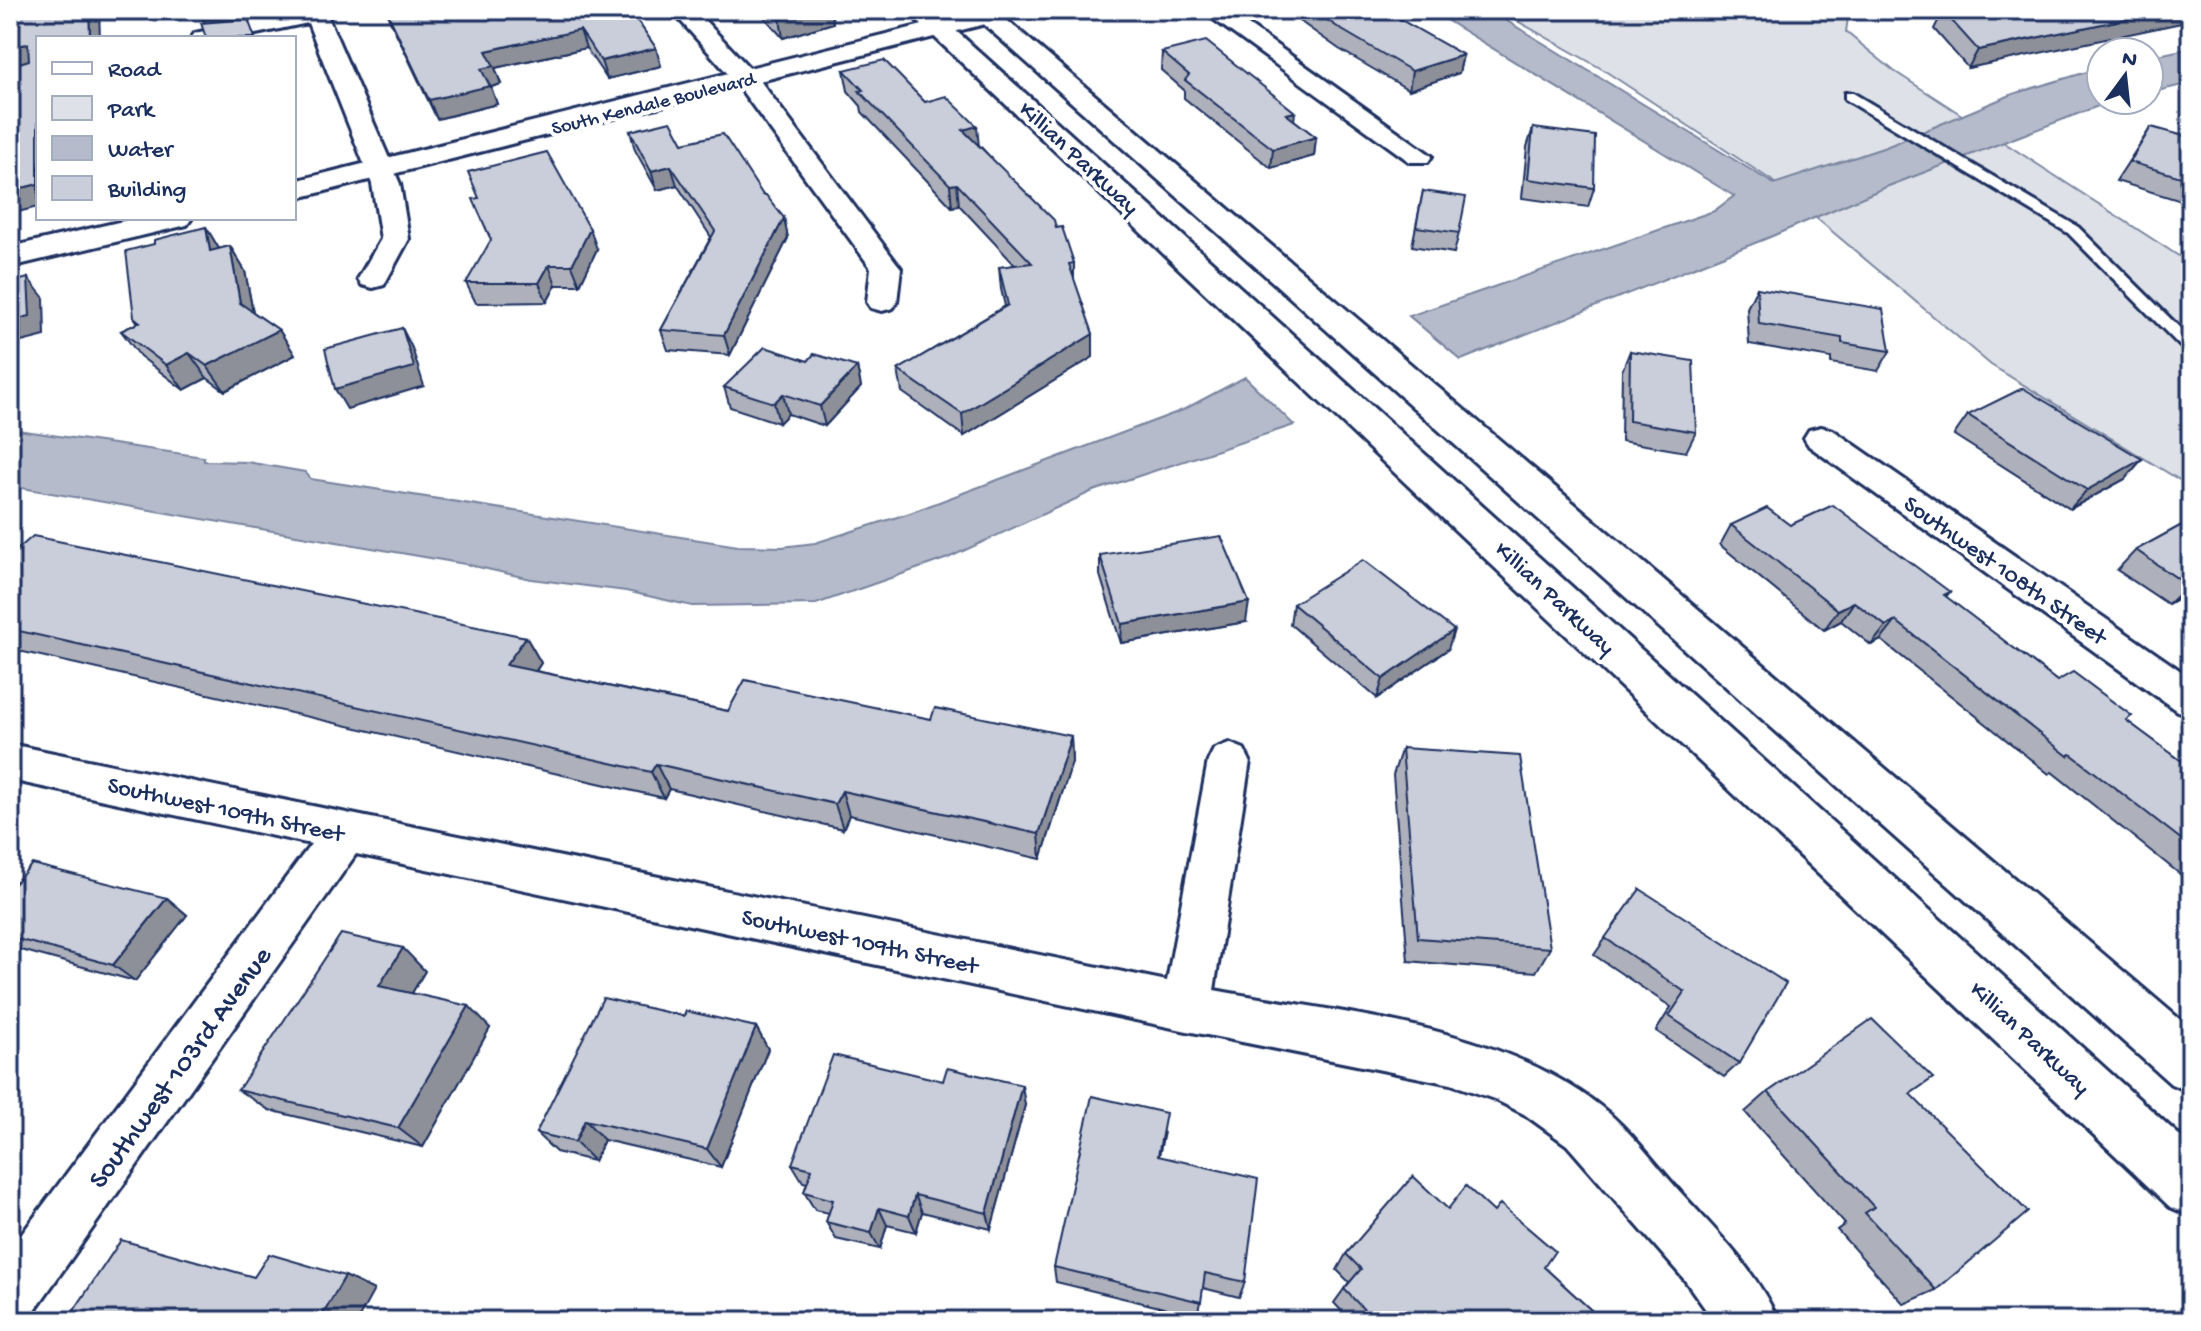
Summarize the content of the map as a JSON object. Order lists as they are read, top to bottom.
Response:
{
  "streets": {
    "main road": ["South Kendale Boulevard", "Killian Parkway"],
    "street": ["Southwest 108th Street", "Southwest 109th Street", "Southwest 103rd Avenue"]
  },
  "crossings": [
    ["South Kendale Boulevard", "Killian Parkway"],
    ["Southwest 109th Street", "Southwest 103rd Avenue"]
  ],
  "legend": [
    "Road",
    "Park",
    "Water",
    "Building"
  ],
  "north": "top"
}
